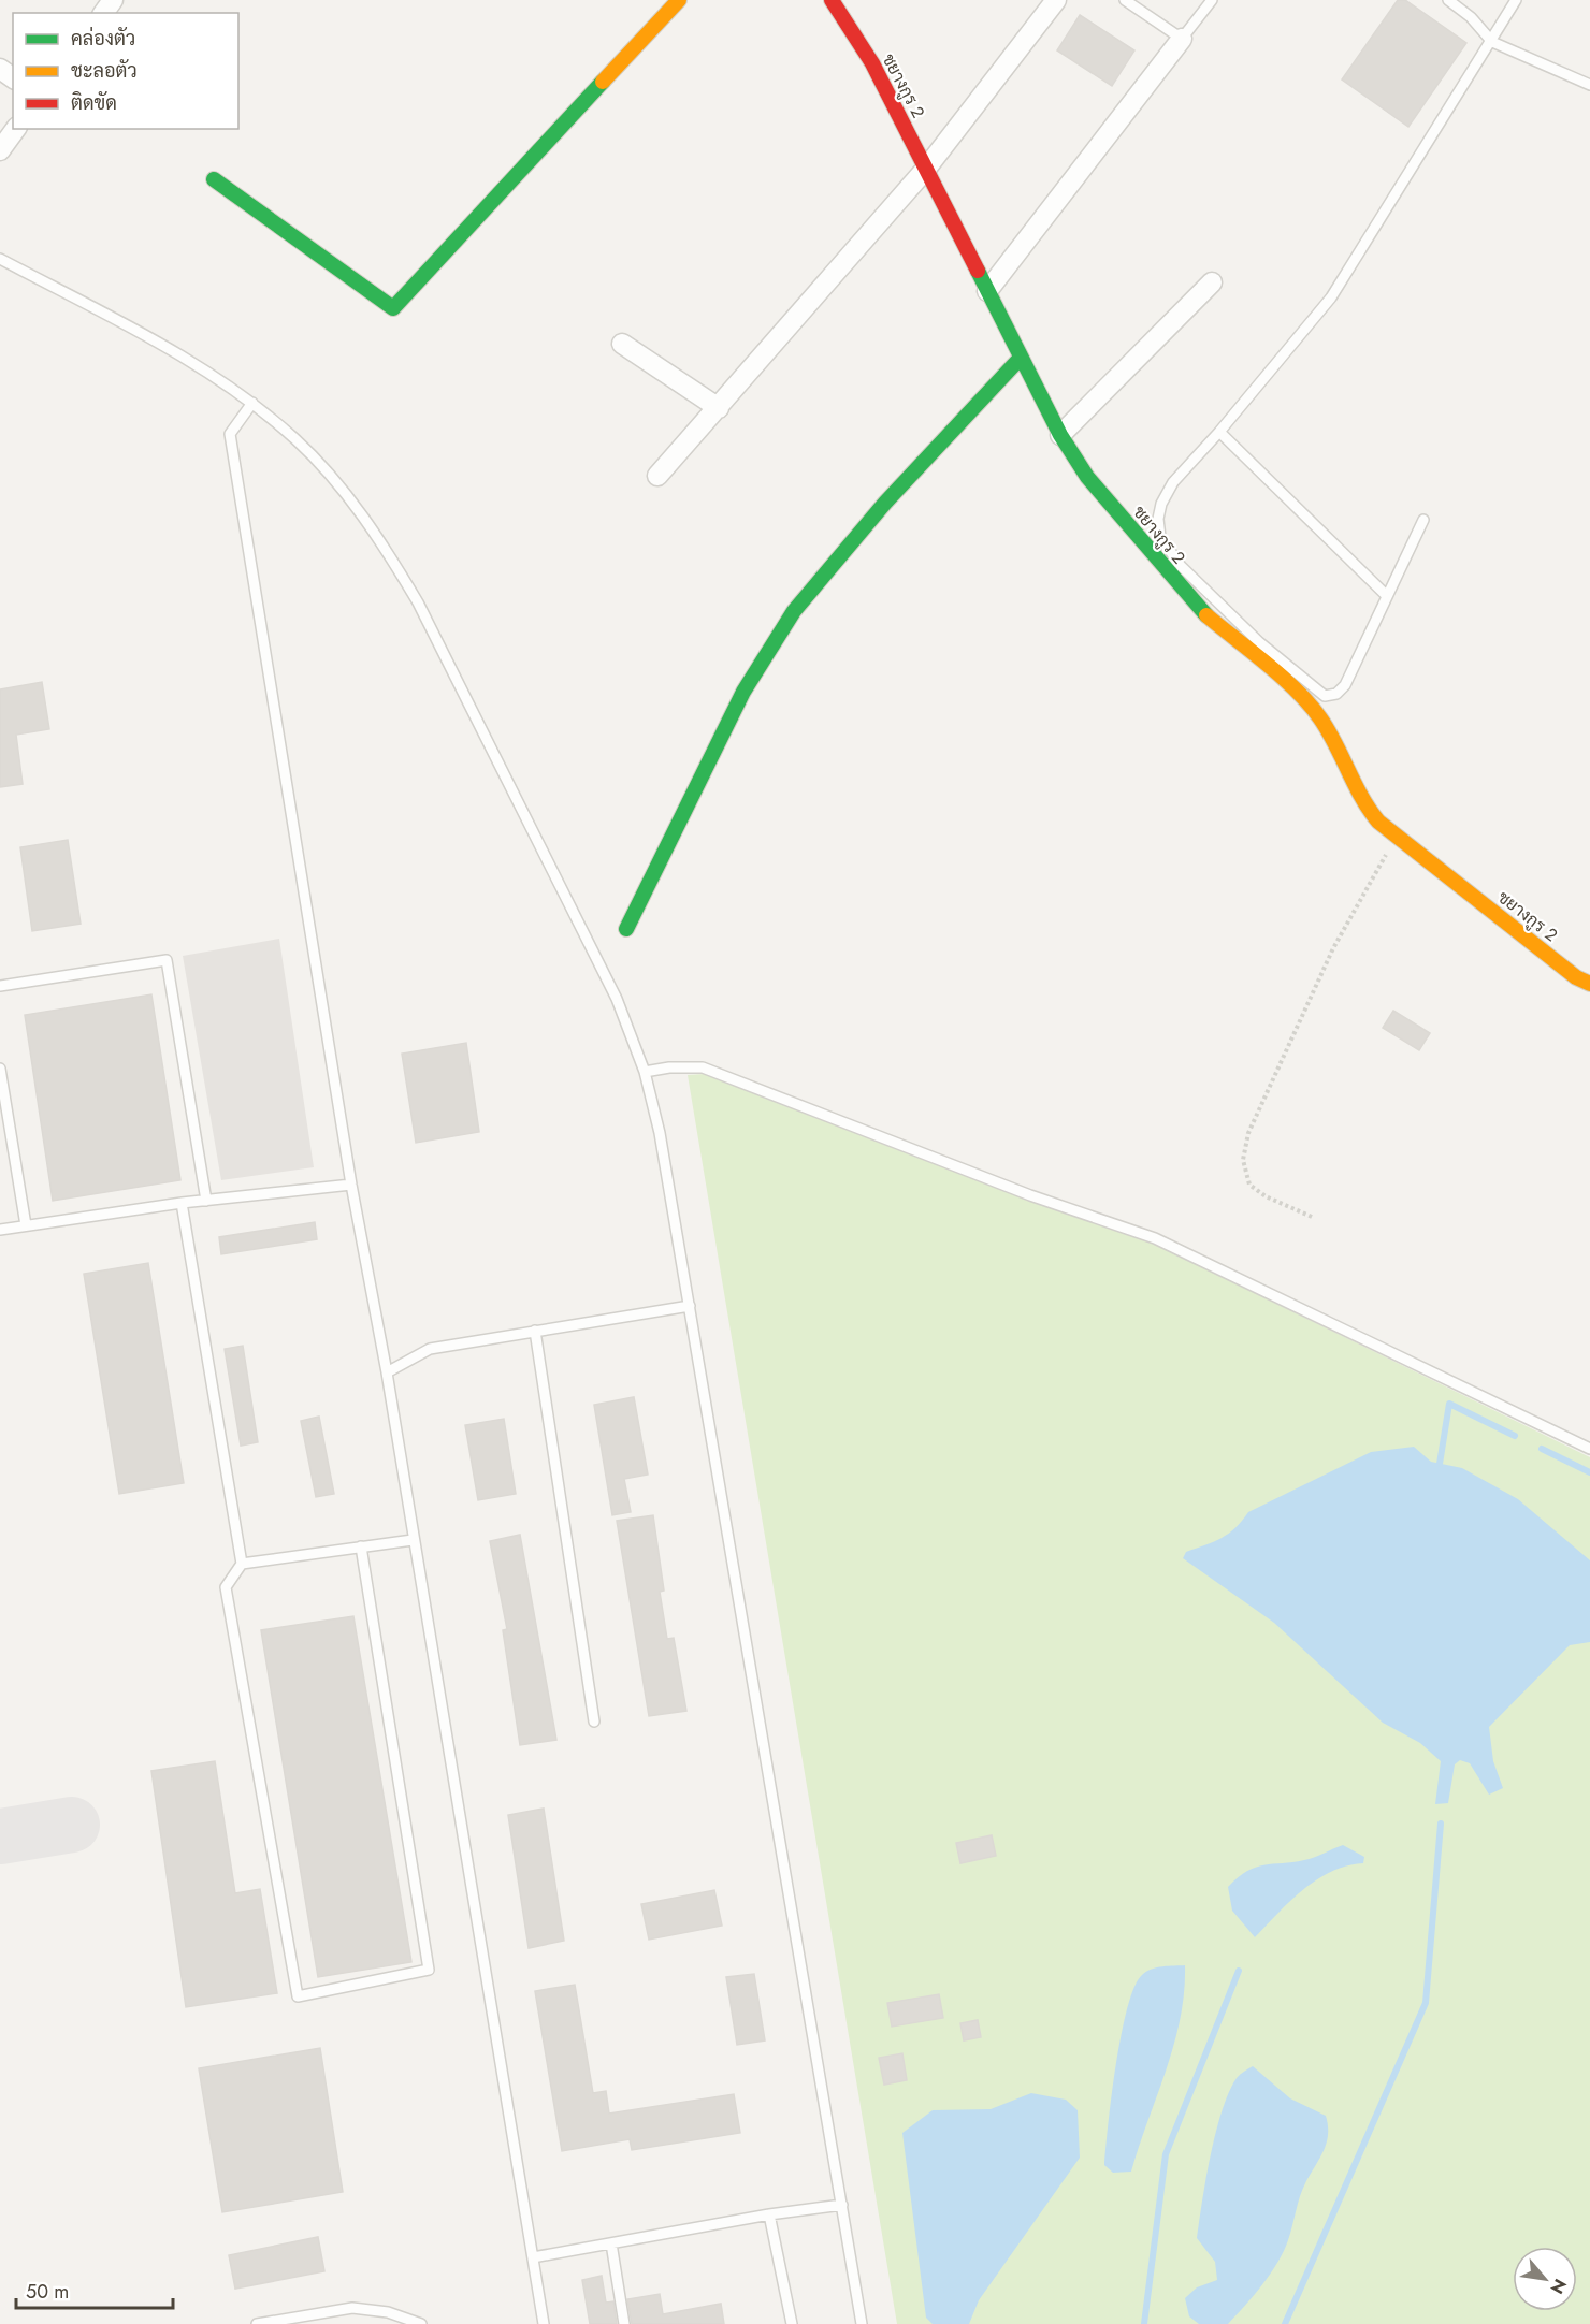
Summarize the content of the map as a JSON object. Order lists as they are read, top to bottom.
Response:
{
  "streets": {
    "street": ["ชยางกูร 2"]
  },
  "legend": ["คล่องตัว", "ชะลอตัว", "ติดขัด"],
  "scale_bar": "50 m",
  "north": "bottom right"
}
